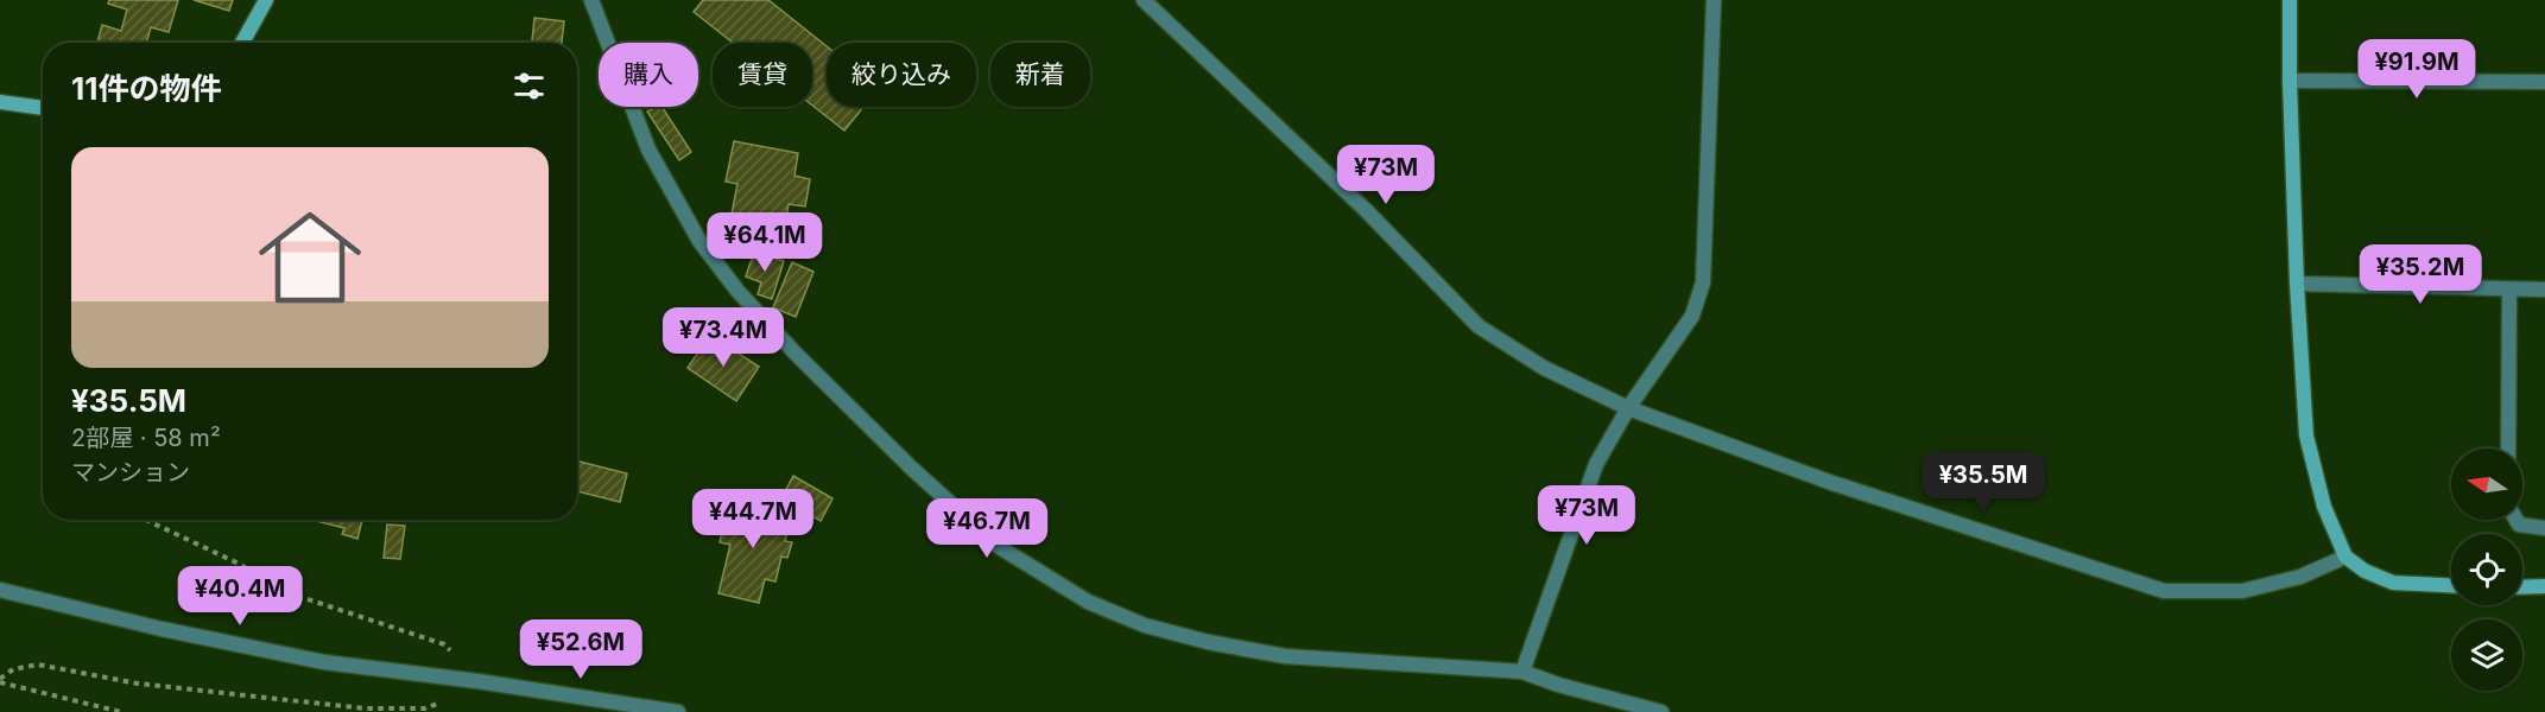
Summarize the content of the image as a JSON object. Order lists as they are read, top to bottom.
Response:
{
  "north": "left",
  "page": {
    "price": [
      "¥91.9M",
      "¥73M",
      "¥64.1M",
      "¥35.2M",
      "¥73.4M",
      "¥35.5M",
      "¥73M",
      "¥44.7M",
      "¥46.7M",
      "¥40.4M",
      "¥52.6M"
    ],
    "chip": [
      "購入",
      "賃貸",
      "絞り込み",
      "新着"
    ],
    "heading": "11件の物件",
    "list": [
      {
        "name": "¥35.5M",
        "note": "2部屋 · 58 m² · マンション"
      }
    ]
  }
}
